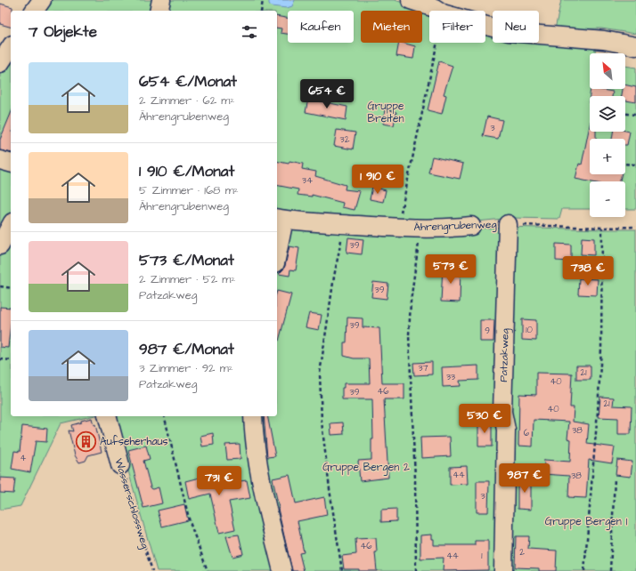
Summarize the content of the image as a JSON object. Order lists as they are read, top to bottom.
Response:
{
  "streets": {
    "street": ["Ährengrubenweg", "Patzakweg", "Wasserschlossweg"]
  },
  "crossings": [
    ["Ährengrubenweg", "Patzakweg"]
  ],
  "parks": ["Gruppe Breiten", "Gruppe Bergen 2", "Gruppe Bergen 1"],
  "places": {
    "building": ["Aufseherhaus"]
  },
  "house_numbers": [
    "3",
    "32",
    "34",
    "39",
    "39",
    "39",
    "10",
    "9",
    "37",
    "21",
    "33",
    "40",
    "46",
    "39",
    "21",
    "40",
    "38",
    "6",
    "4",
    "44",
    "38",
    "3",
    "46",
    "2",
    "44",
    "1"
  ],
  "north": "top left",
  "page": {
    "chip": [
      "Kaufen",
      "Mieten",
      "Filter",
      "Neu"
    ],
    "heading": "7 Objekte",
    "map_buttons": ["+", "−"],
    "list": [
      {
        "name": "654 €/Monat",
        "note": "2 Zimmer · 62 m² · Ährengrubenweg"
      },
      {
        "name": "1 910 €/Monat",
        "note": "5 Zimmer · 168 m² · Ährengrubenweg"
      },
      {
        "name": "573 €/Monat",
        "note": "2 Zimmer · 52 m² · Patzakweg"
      },
      {
        "name": "987 €/Monat",
        "note": "3 Zimmer · 92 m² · Patzakweg"
      }
    ],
    "price": [
      "654 €",
      "1 910 €",
      "573 €",
      "738 €",
      "530 €",
      "987 €",
      "731 €"
    ]
  }
}
